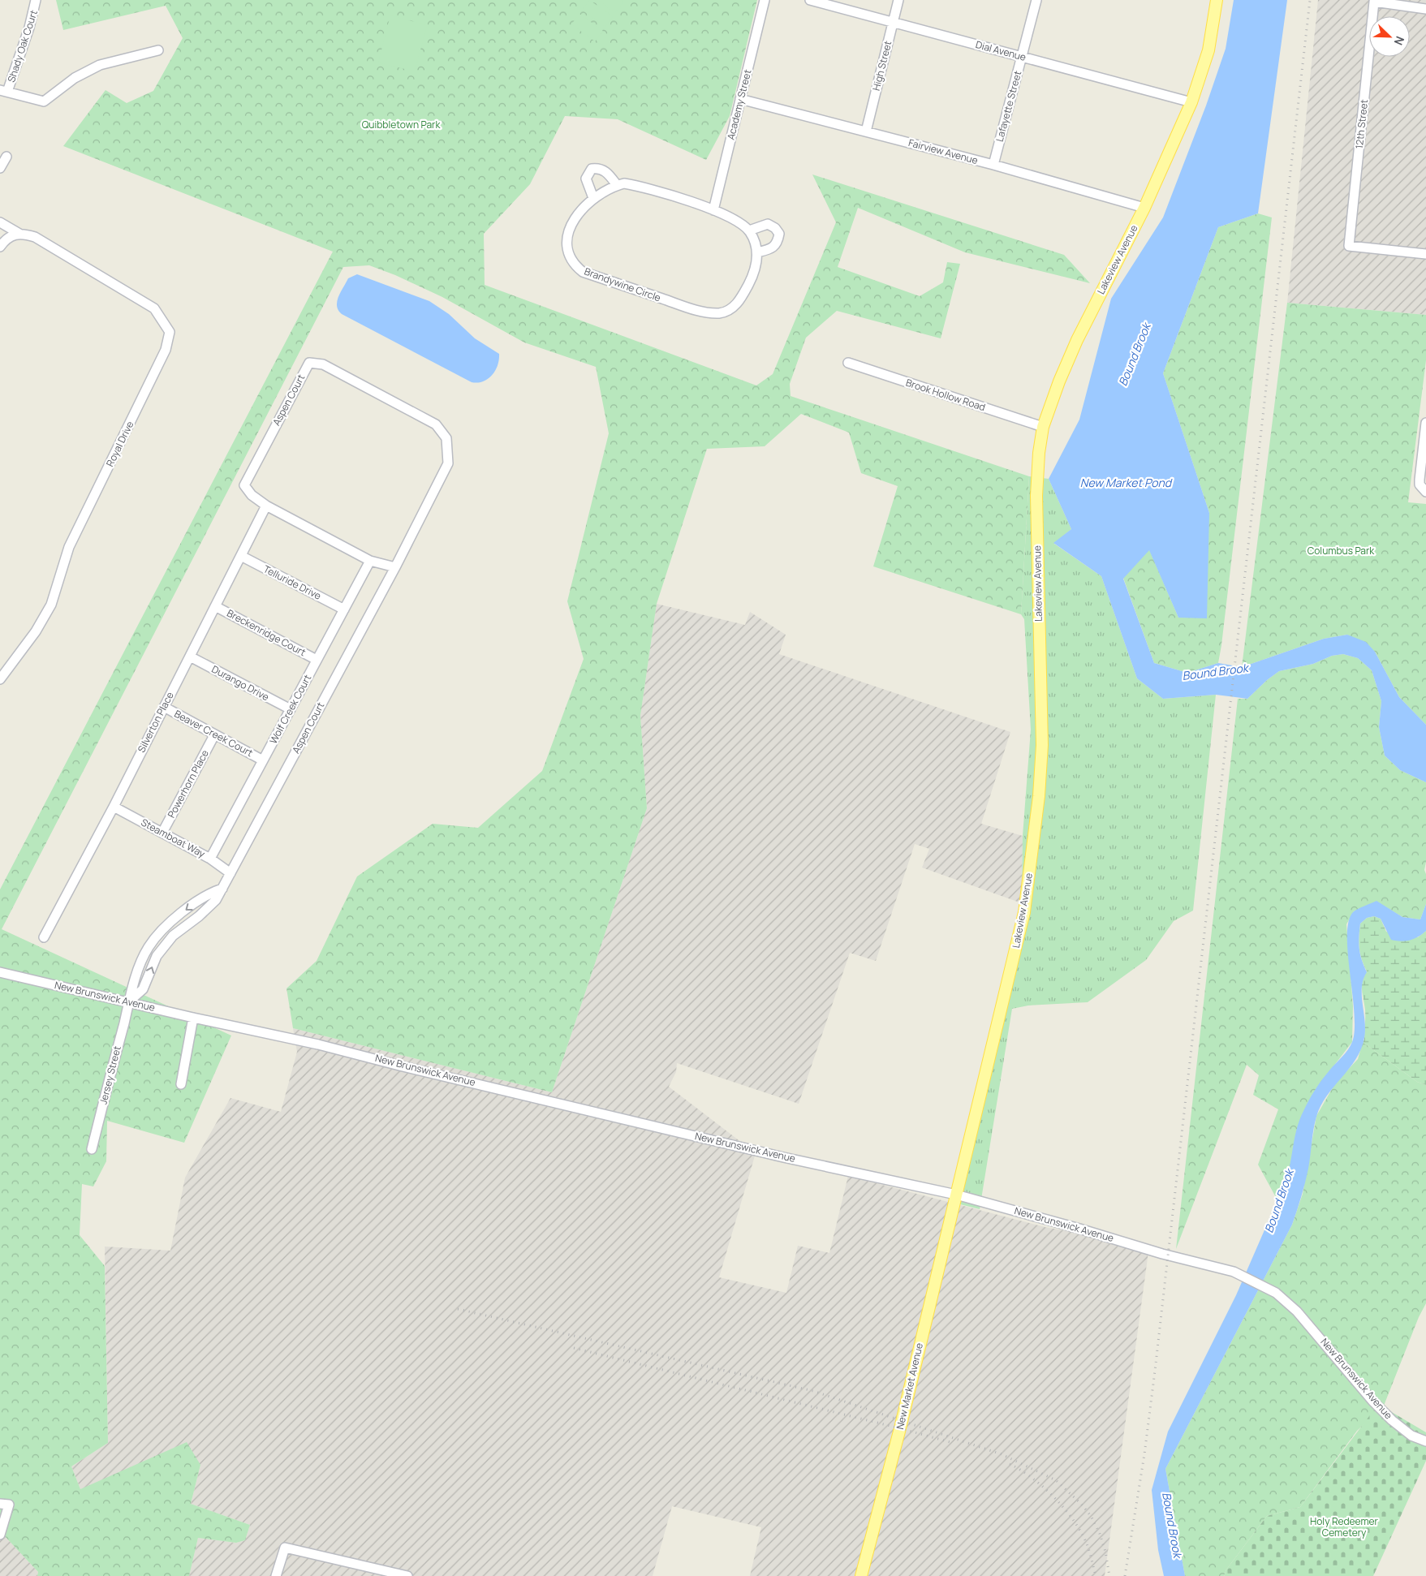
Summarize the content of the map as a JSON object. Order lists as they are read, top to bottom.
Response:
{
  "streets": {
    "main road": ["Lakeview Avenue", "New Market Avenue"],
    "street": [
      "Shady Oak Court",
      "Dial Avenue",
      "High Street",
      "Academy Street",
      "Lafayette Street",
      "12th Street",
      "Fairview Avenue",
      "Brandywine Circle",
      "Brook Hollow Road",
      "Aspen Court",
      "Royal Drive",
      "Telluride Drive",
      "Breckenridge Court",
      "Durango Drive",
      "Wolf Creek Court",
      "Silverton Place",
      "Beaver Creek Court",
      "Powerhorn Place",
      "Steamboat Way",
      "New Brunswick Avenue",
      "Jersey Street"
    ]
  },
  "crossings": [
    ["Dial Avenue", "High Street"],
    ["Dial Avenue", "Lafayette Street"],
    ["Dial Avenue", "Lakeview Avenue"],
    ["High Street", "Fairview Avenue"],
    ["Academy Street", "Fairview Avenue"],
    ["Academy Street", "Brandywine Circle"],
    ["Lafayette Street", "Fairview Avenue"],
    ["Fairview Avenue", "Lakeview Avenue"],
    ["Lakeview Avenue", "Brook Hollow Road"],
    ["Lakeview Avenue", "New Brunswick Avenue"],
    ["Lakeview Avenue", "New Market Avenue"],
    ["Aspen Court", "Wolf Creek Court"],
    ["Aspen Court", "Silverton Place"],
    ["Aspen Court", "Steamboat Way"],
    ["Aspen Court", "New Brunswick Avenue"],
    ["Aspen Court", "Jersey Street"],
    ["Telluride Drive", "Wolf Creek Court"],
    ["Telluride Drive", "Silverton Place"],
    ["Breckenridge Court", "Wolf Creek Court"],
    ["Breckenridge Court", "Silverton Place"],
    ["Durango Drive", "Wolf Creek Court"],
    ["Durango Drive", "Silverton Place"],
    ["Wolf Creek Court", "Beaver Creek Court"],
    ["Wolf Creek Court", "Steamboat Way"],
    ["Silverton Place", "Beaver Creek Court"],
    ["Silverton Place", "Steamboat Way"],
    ["Beaver Creek Court", "Powerhorn Place"],
    ["Powerhorn Place", "Steamboat Way"],
    ["New Brunswick Avenue", "Jersey Street"],
    ["New Brunswick Avenue", "New Market Avenue"]
  ],
  "water": ["Bound Brook", "New Market Pond"],
  "parks": ["Quibbletown Park", "Columbus Park", "Holy Redeemer Cemetery"],
  "north": "bottom right"
}
